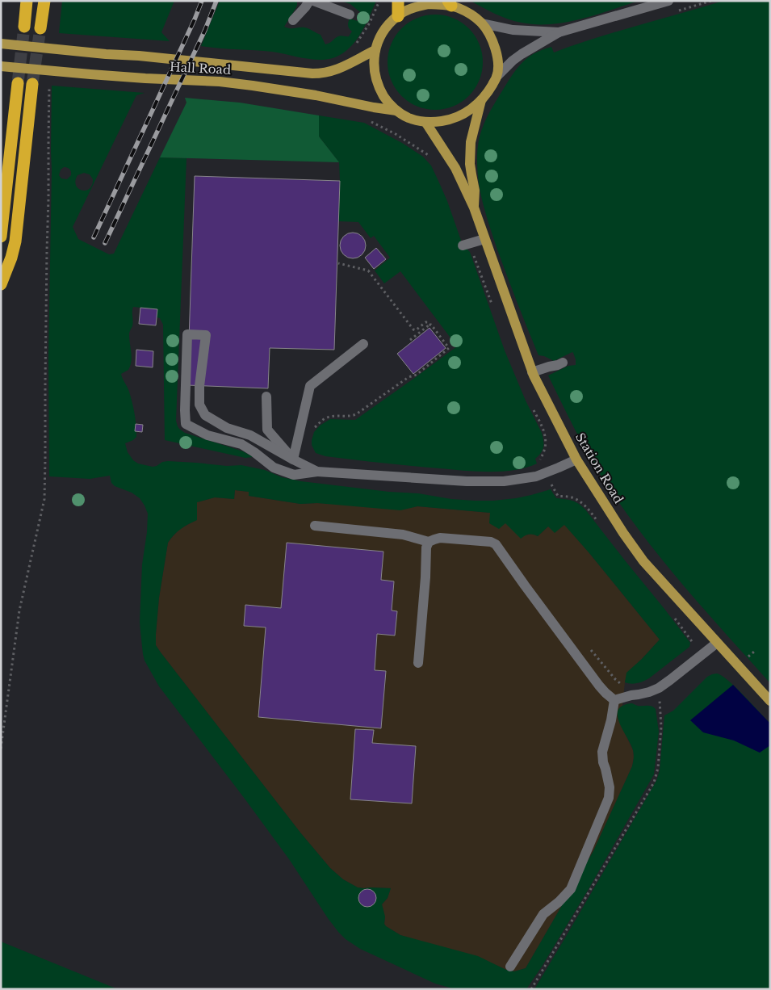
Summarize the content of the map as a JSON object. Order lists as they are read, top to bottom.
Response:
{
  "streets": {
    "main road": ["Hall Road", "Station Road"]
  },
  "crossings": [
    ["Hall Road", "Station Road"]
  ]
}
